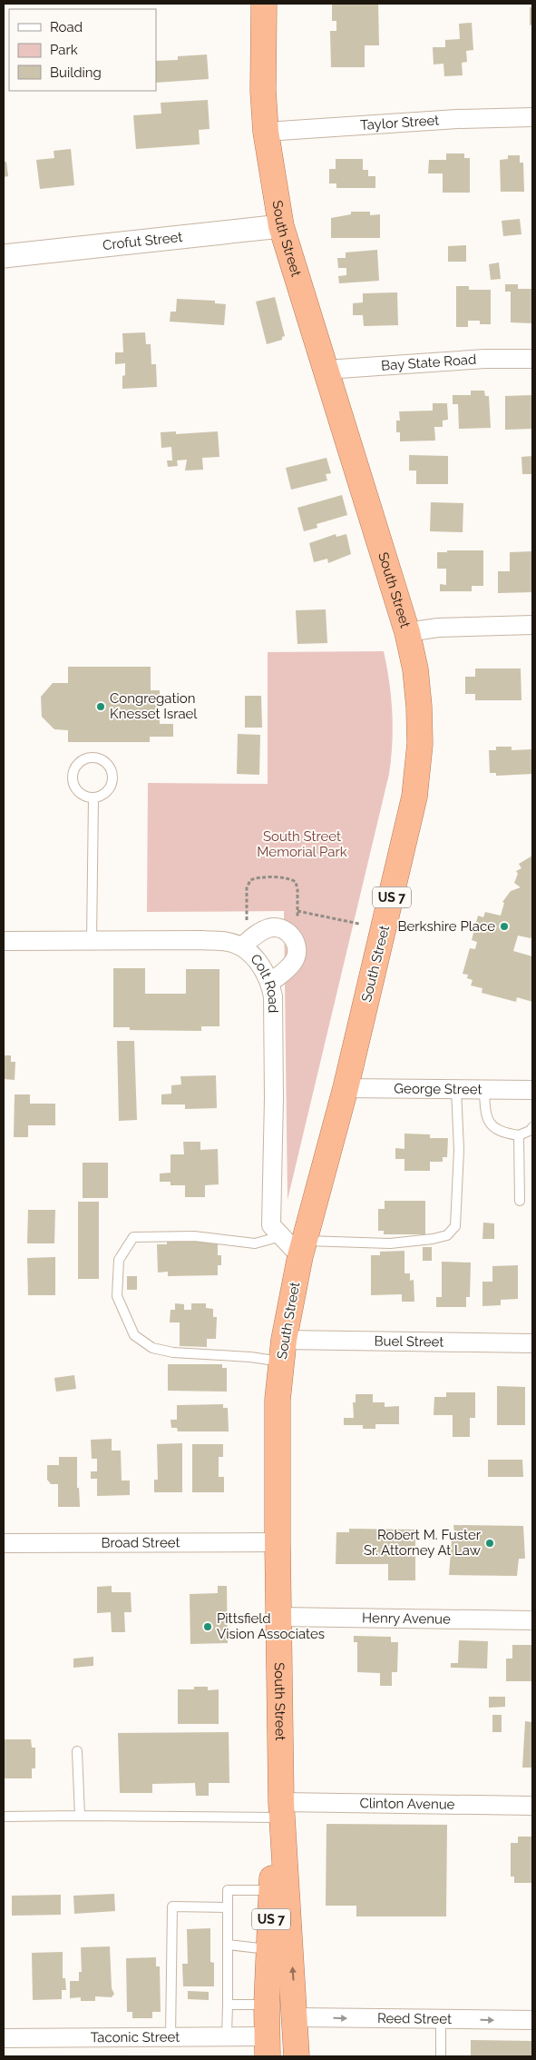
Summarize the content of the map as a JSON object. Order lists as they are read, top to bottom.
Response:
{
  "streets": {
    "highway": ["South Street", "US 7"],
    "street": [
      "Taylor Street",
      "Crofut Street",
      "Bay State Road",
      "Colt Road",
      "George Street",
      "Buel Street",
      "Broad Street",
      "Henry Avenue",
      "Clinton Avenue",
      "Reed Street",
      "Taconic Street"
    ]
  },
  "crossings": [
    ["Taylor Street", "South Street"],
    ["South Street", "Crofut Street"],
    ["South Street", "Bay State Road"],
    ["South Street", "Colt Road"],
    ["South Street", "George Street"],
    ["South Street", "Buel Street"],
    ["South Street", "Broad Street"],
    ["South Street", "Henry Avenue"],
    ["South Street", "Clinton Avenue"],
    ["South Street", "Reed Street"],
    ["South Street", "Taconic Street"]
  ],
  "one_way": ["Reed Street"],
  "parks": ["South Street Memorial Park"],
  "places": [
    "Congregation Knesset Israel",
    "Berkshire Place",
    "Robert M. Fuster Sr. Attorney At Law",
    "Pittsfield Vision Associates"
  ],
  "legend": ["Road", "Park", "Building"]
}
